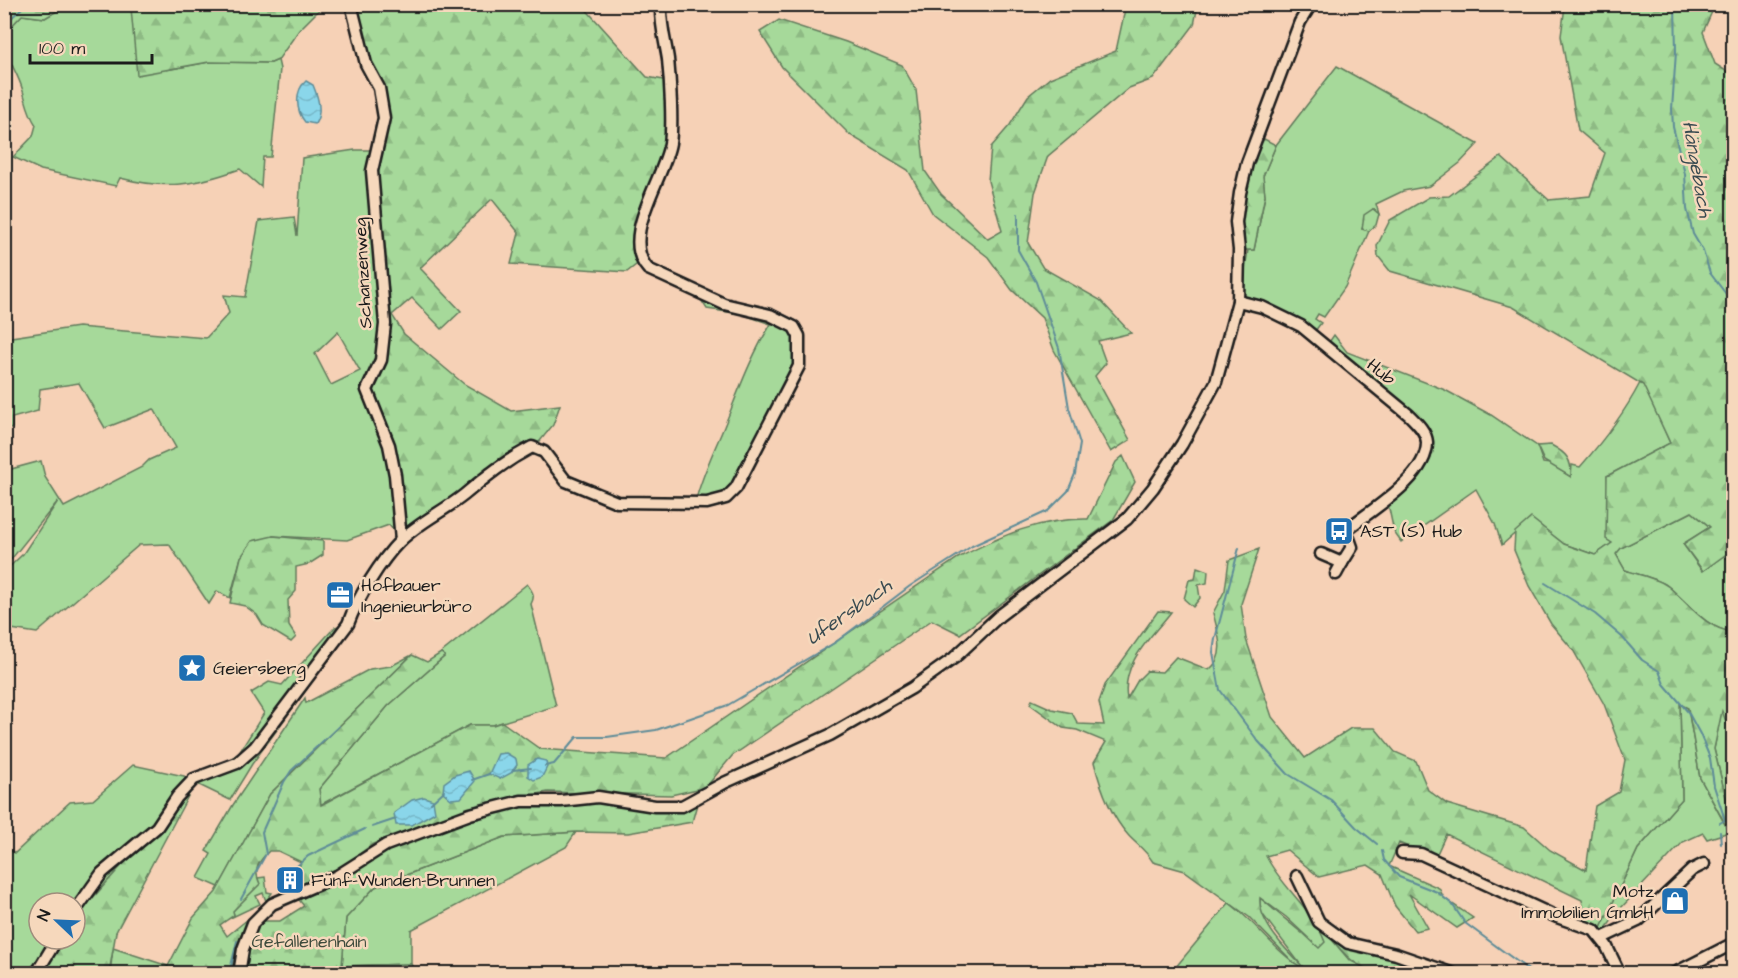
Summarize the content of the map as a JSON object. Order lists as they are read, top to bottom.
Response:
{
  "streets": {
    "street": ["Schanzenweg", "Hub"]
  },
  "water": ["Hängebach", "Ufersbach"],
  "parks": ["Gefallenenhain"],
  "places": {
    "bus stop": ["AST (S) Hub"],
    "office": ["Hofbauer Ingenieurbüro"],
    "place": ["Geiersberg"],
    "building": ["Fünf-Wunden-Brunnen"],
    "shop": ["Motz Immobilien GmbH"]
  },
  "scale_bar": "100 m",
  "north": "top left"
}
